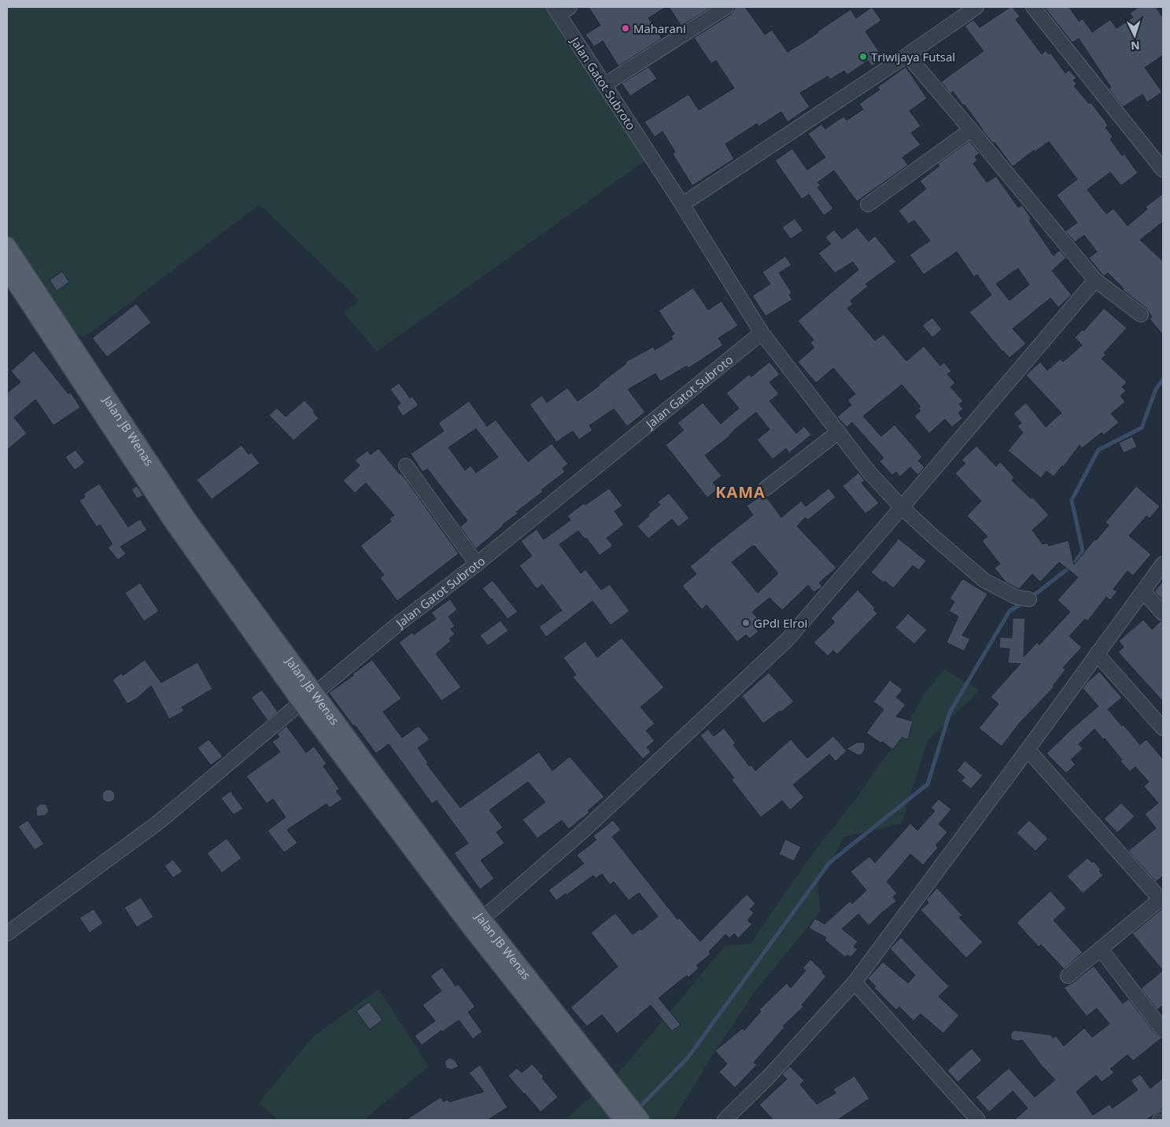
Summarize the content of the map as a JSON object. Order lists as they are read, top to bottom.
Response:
{
  "streets": {
    "main road": ["Jalan JB Wenas"],
    "street": ["Jalan Gatot Subroto"]
  },
  "crossings": [
    ["Jalan Gatot Subroto", "Jalan JB Wenas"]
  ],
  "districts": ["KAMA"],
  "places": ["Maharani", "Triwijaya Futsal", "GPdI Elroi"],
  "north": "bottom"
}
